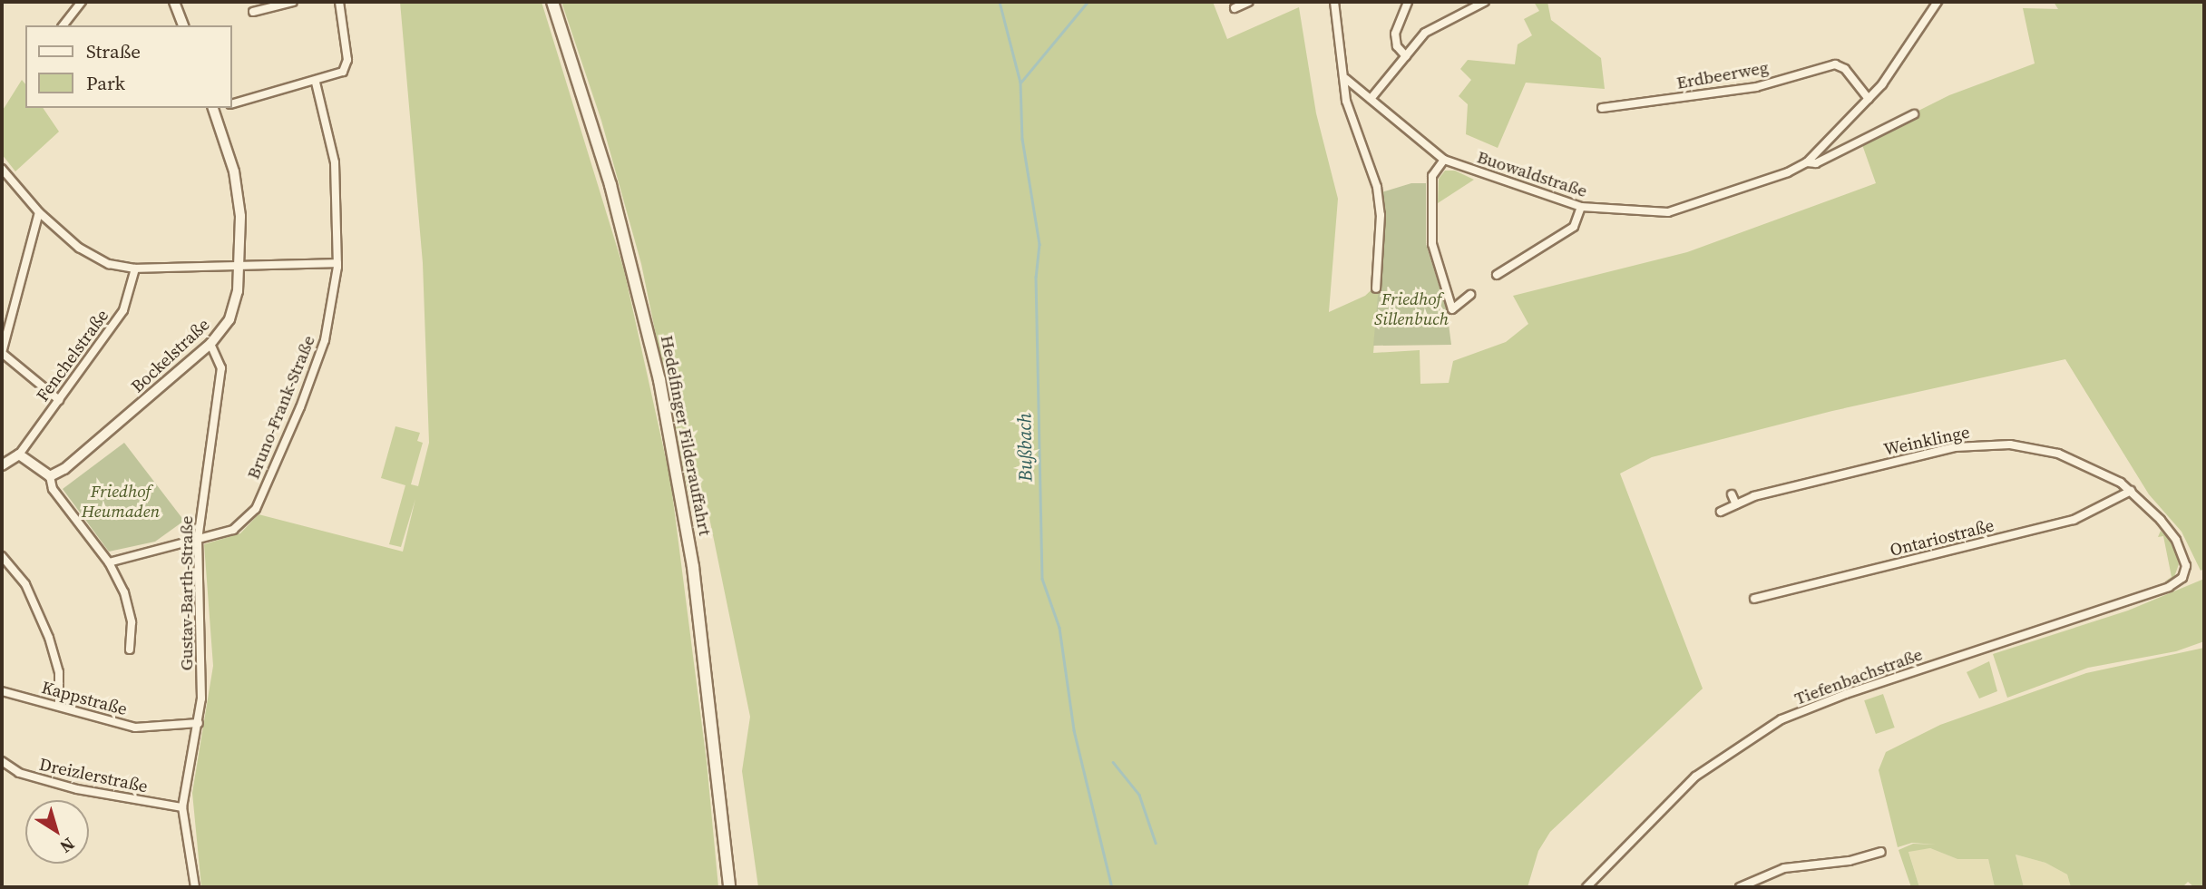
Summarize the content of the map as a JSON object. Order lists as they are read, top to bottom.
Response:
{
  "streets": {
    "main road": ["Hedelfinger Filderauffahrt"],
    "street": [
      "Erdbeerweg",
      "Buowaldstraße",
      "Fenchelstraße",
      "Bockelstraße",
      "Bruno-Frank-Straße",
      "Weinklinge",
      "Ontariostraße",
      "Gustav-Barth-Straße",
      "Tiefenbachstraße",
      "Kappstraße",
      "Dreizlerstraße"
    ]
  },
  "crossings": [
    ["Erdbeerweg", "Buowaldstraße"],
    ["Bockelstraße", "Gustav-Barth-Straße"],
    ["Bruno-Frank-Straße", "Gustav-Barth-Straße"],
    ["Weinklinge", "Ontariostraße"],
    ["Weinklinge", "Tiefenbachstraße"],
    ["Gustav-Barth-Straße", "Kappstraße"],
    ["Gustav-Barth-Straße", "Dreizlerstraße"]
  ],
  "water": ["Bußbach"],
  "parks": ["Friedhof Sillenbuch", "Friedhof Heumaden"],
  "legend": ["Straße", "Park"],
  "north": "bottom right"
}
